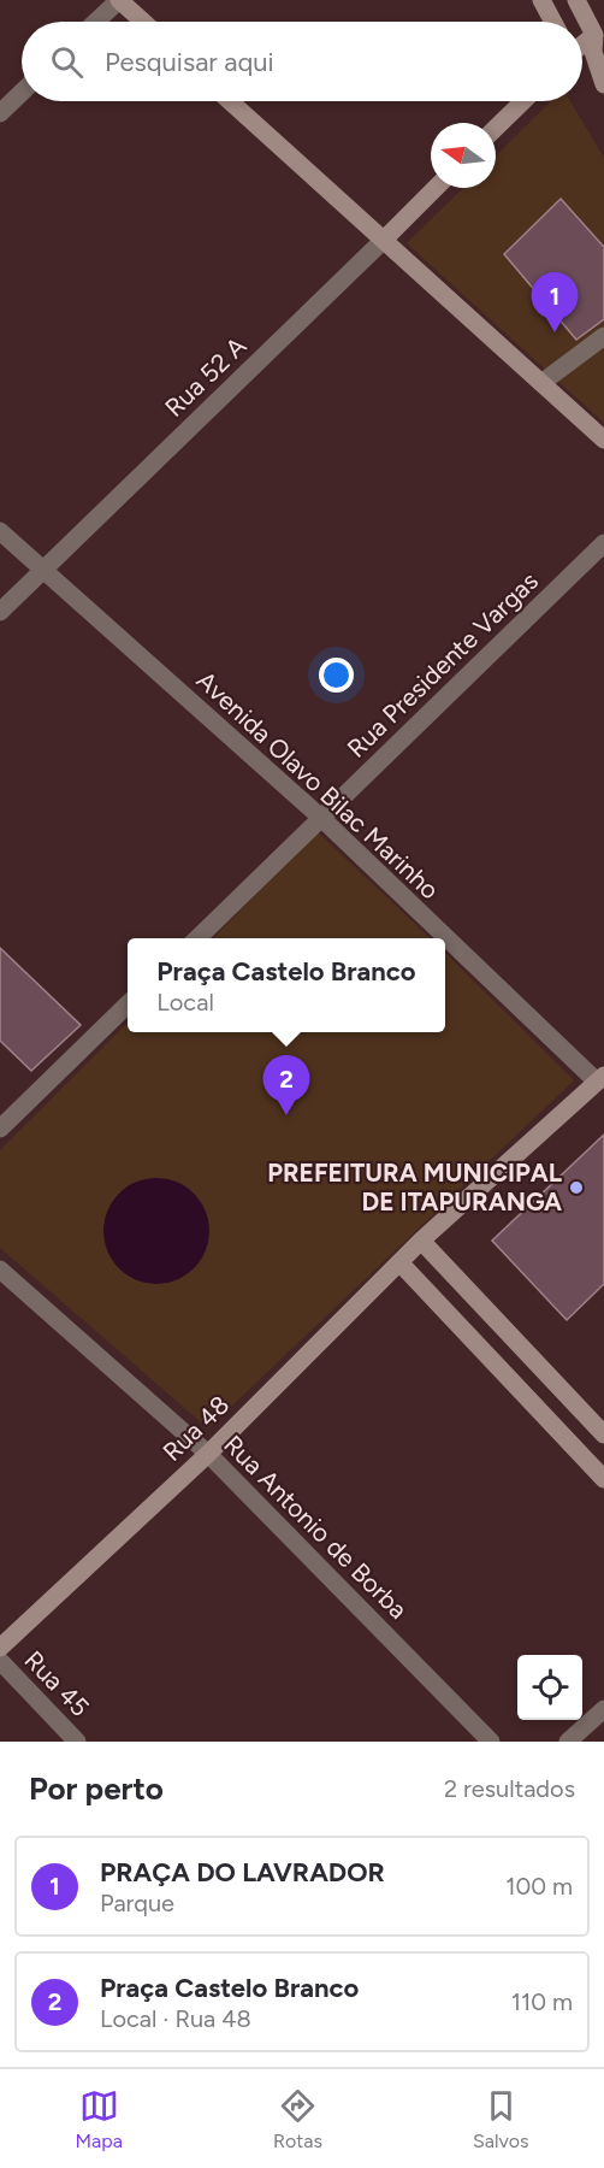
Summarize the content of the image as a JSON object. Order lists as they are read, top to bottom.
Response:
{
  "streets": {
    "main road": ["Rua 52 A", "Rua 48"],
    "street": [
      "Rua Presidente Vargas",
      "Avenida Olavo Bilac Marinho",
      "Rua Antonio de Borba",
      "Rua 45"
    ]
  },
  "crossings": [
    ["Rua 52 A", "Avenida Olavo Bilac Marinho"],
    ["Rua Presidente Vargas", "Avenida Olavo Bilac Marinho"],
    ["Avenida Olavo Bilac Marinho", "Rua 48"],
    ["Rua 48", "Rua Antonio de Borba"]
  ],
  "places": ["PREFEITURA MUNICIPAL DE ITAPURANGA"],
  "north": "left",
  "page": {
    "search": "Pesquisar aqui",
    "pins": ["1", "2"],
    "popup": ["Praça Castelo Branco", "Local"],
    "heading": ["Por perto", "2 resultados"],
    "list": [
      {
        "mark": "1",
        "name": "PRAÇA DO LAVRADOR",
        "note": "Parque",
        "value": "100 m"
      },
      {
        "mark": "2",
        "name": "Praça Castelo Branco",
        "note": "Local · Rua 48",
        "value": "110 m"
      }
    ],
    "nav": ["Mapa", "Rotas", "Salvos"]
  }
}
